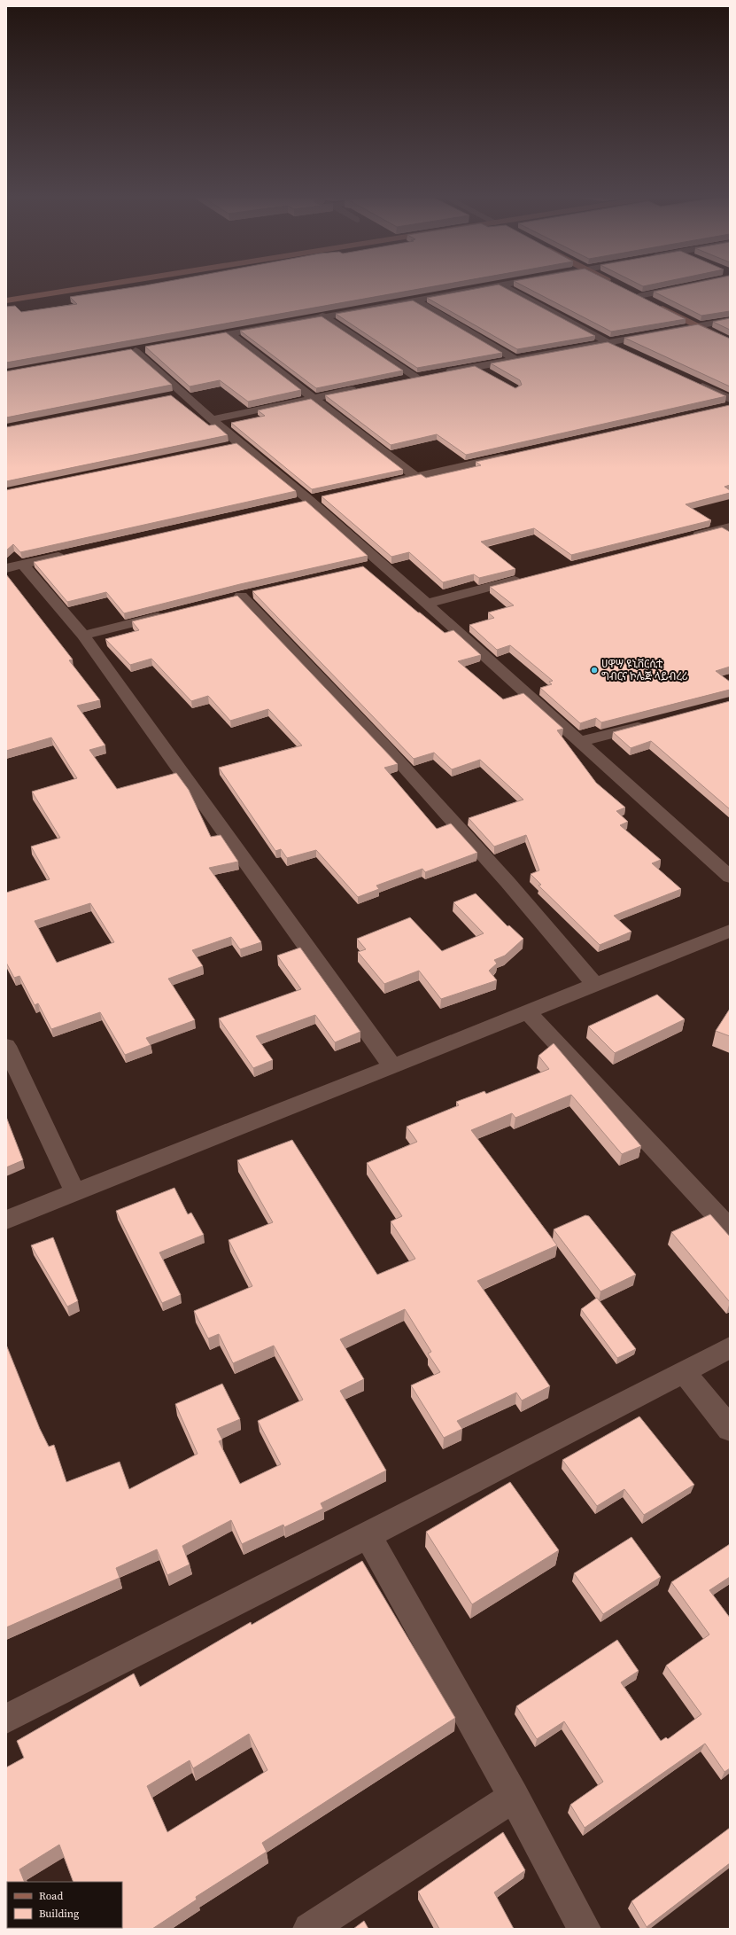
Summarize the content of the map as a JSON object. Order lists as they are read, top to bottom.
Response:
{
  "places": ["ሀዋሣ ዩኒቨርሲቲ ግብርና ኮሌጅ ላይብረሪ"],
  "legend": ["Road", "Building"]
}
